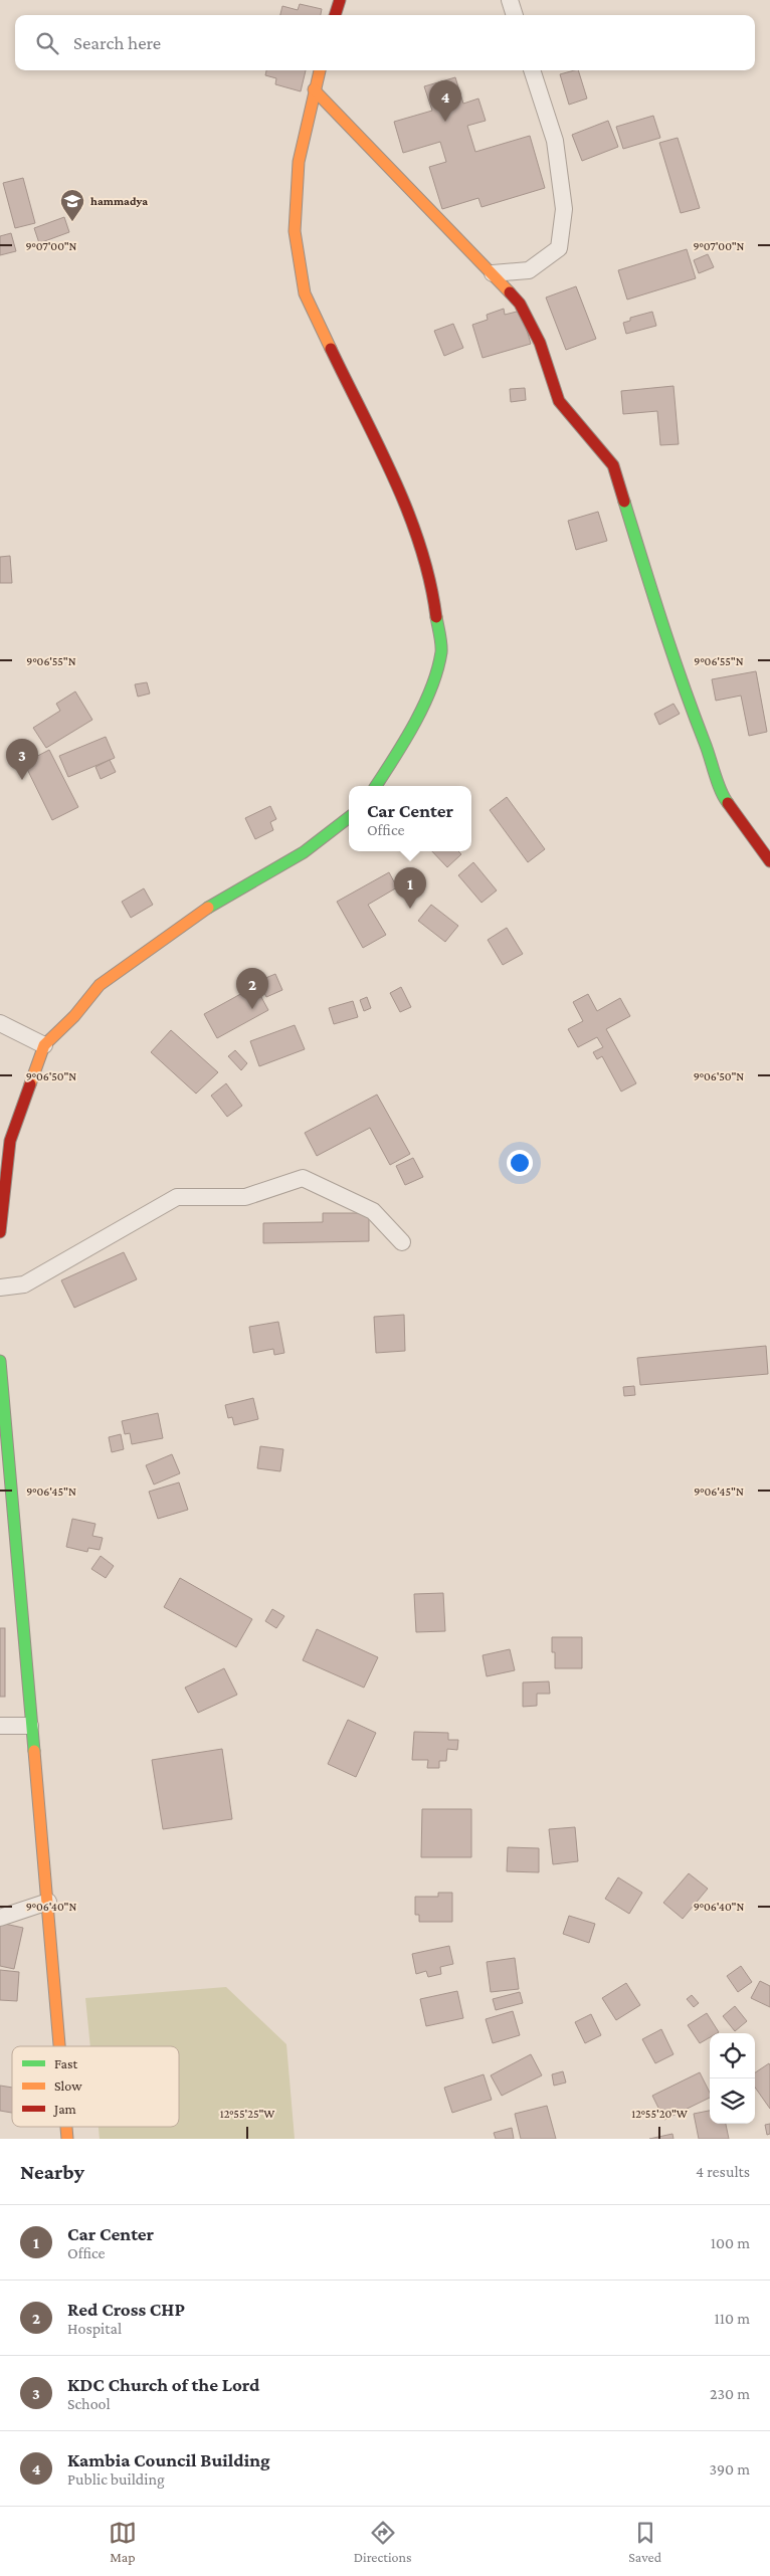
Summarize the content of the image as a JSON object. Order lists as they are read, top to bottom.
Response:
{
  "places": {
    "school or university": ["hammadya"]
  },
  "legend": ["Fast", "Slow", "Jam"],
  "page": {
    "search": "Search here",
    "pins": [
      "4",
      "3",
      "1",
      "2"
    ],
    "popup": ["Car Center", "Office"],
    "heading": ["Nearby", "4 results"],
    "list": [
      {
        "mark": "1",
        "name": "Car Center",
        "note": "Office",
        "value": "100 m"
      },
      {
        "mark": "2",
        "name": "Red Cross CHP",
        "note": "Hospital",
        "value": "110 m"
      },
      {
        "mark": "3",
        "name": "KDC Church of the Lord",
        "note": "School",
        "value": "230 m"
      },
      {
        "mark": "4",
        "name": "Kambia Council Building",
        "note": "Public building",
        "value": "390 m"
      }
    ],
    "nav": ["Map", "Directions", "Saved"]
  },
  "coordinates": [
    "9°07'00\"N",
    "9°06'55\"N",
    "9°06'50\"N",
    "9°06'45\"N",
    "9°06'40\"N",
    "12°55'25\"W",
    "12°55'20\"W"
  ]
}
